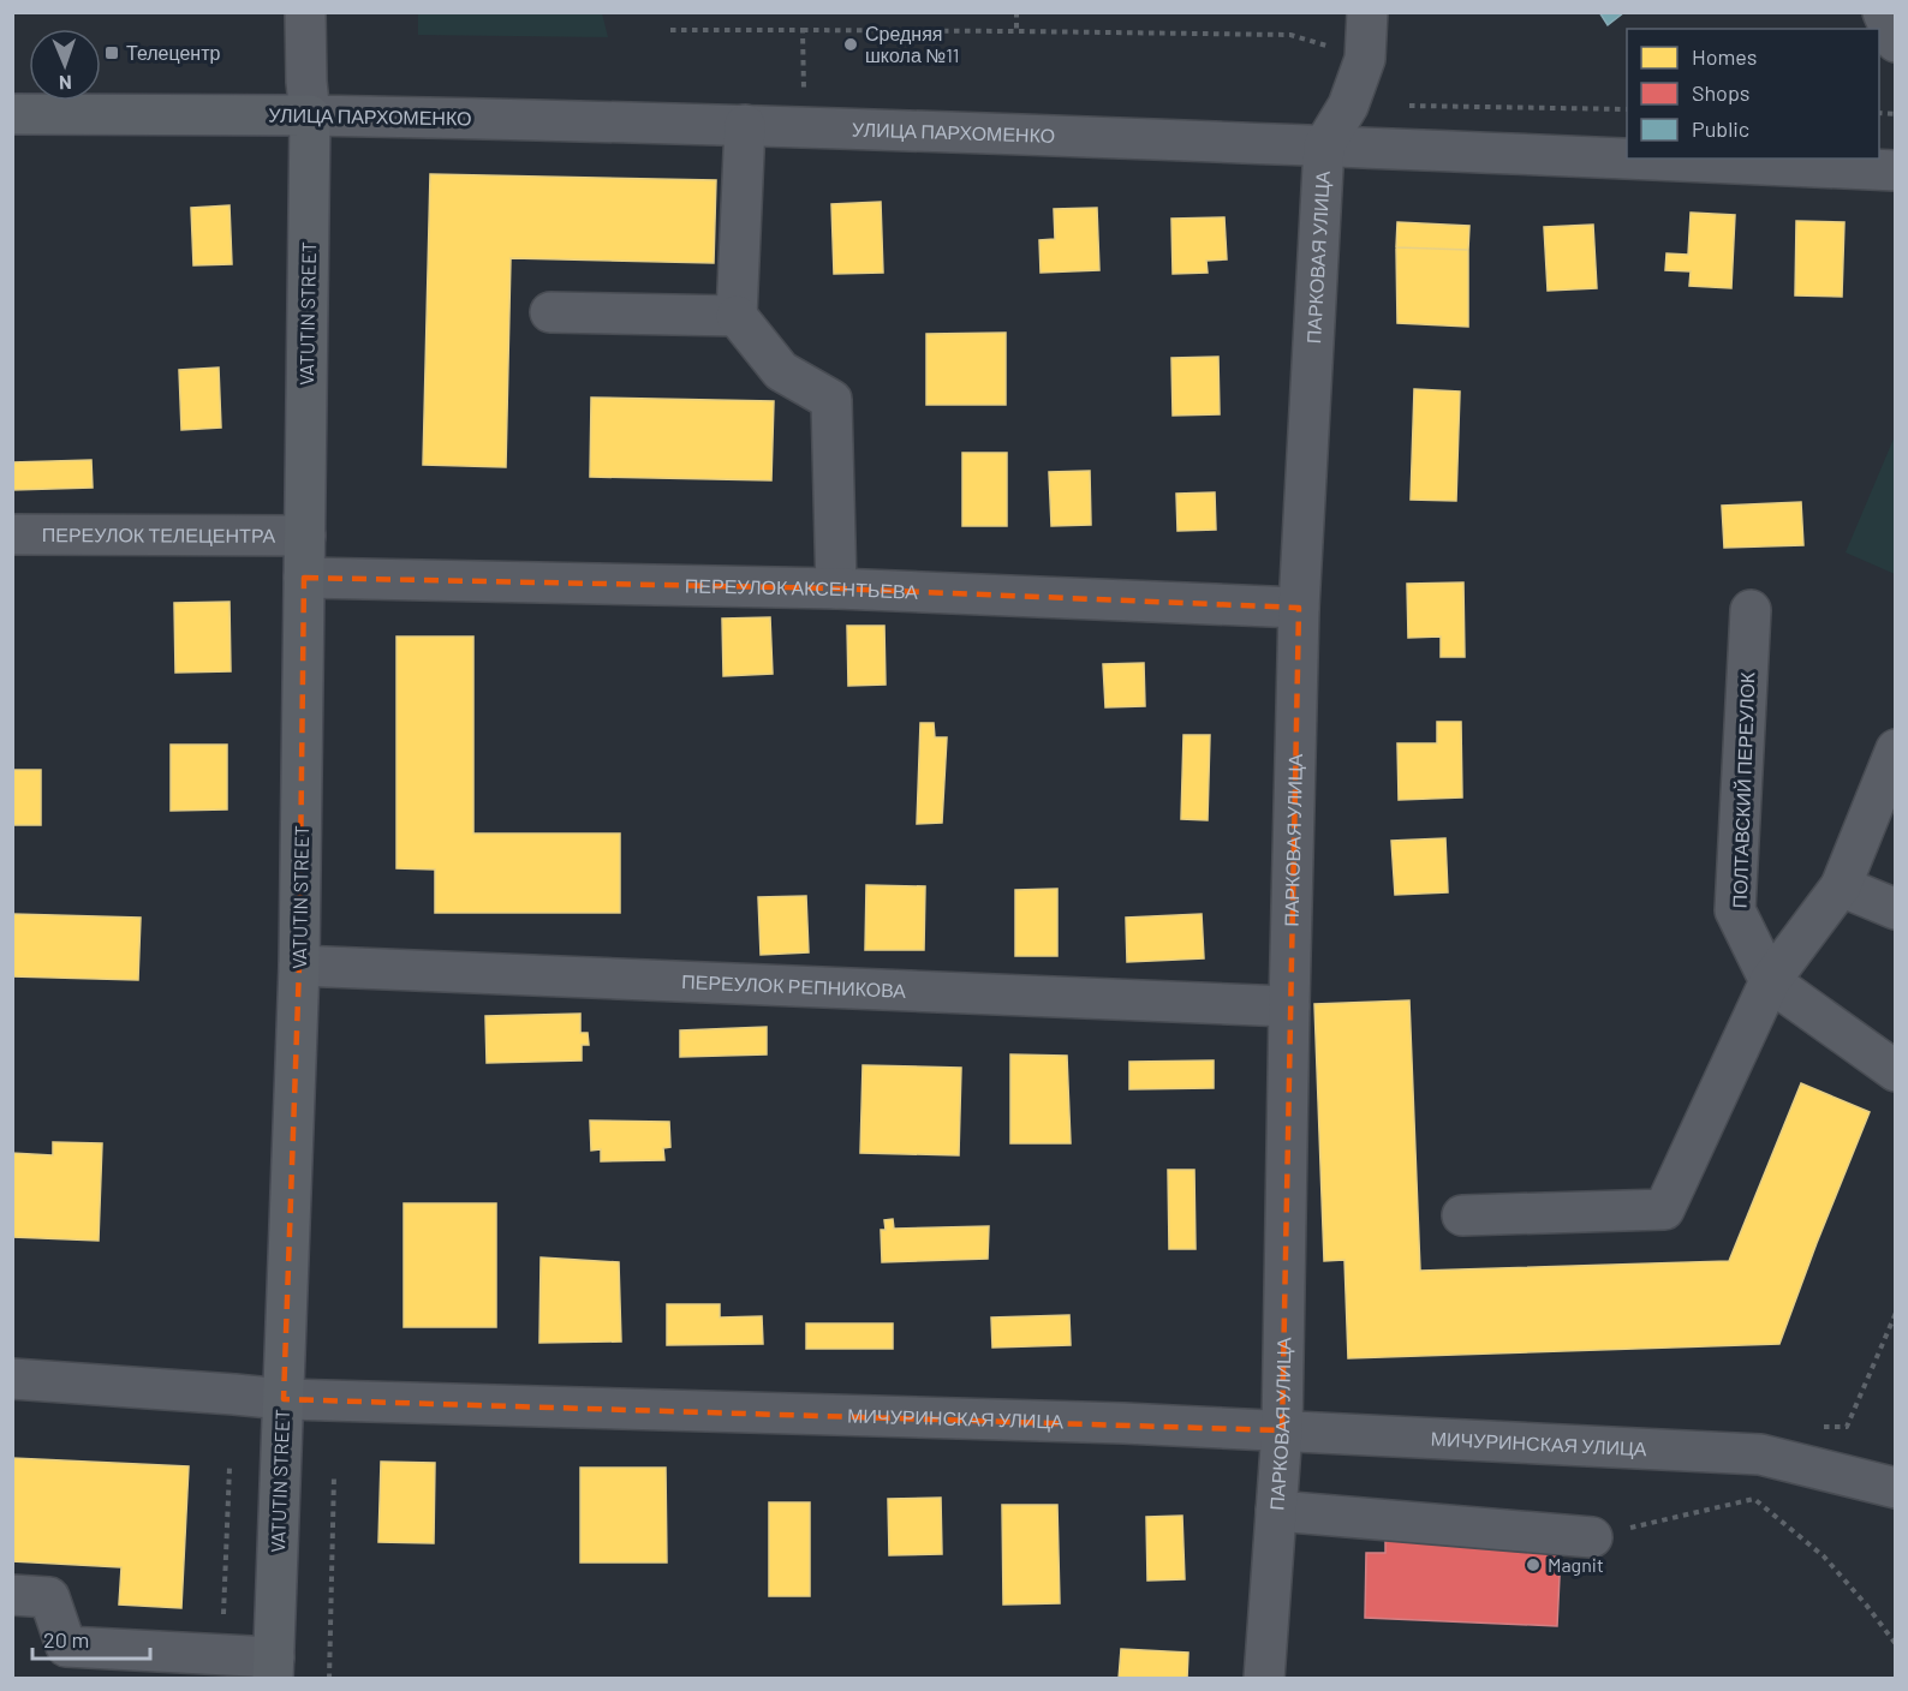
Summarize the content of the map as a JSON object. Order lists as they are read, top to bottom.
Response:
{
  "streets": {
    "main road": ["УЛИЦА ПАРХОМЕНКО", "VATUTIN STREET"],
    "street": [
      "ПАРКОВАЯ УЛИЦА",
      "ПЕРЕУЛОК ТЕЛЕЦЕНТРА",
      "ПЕРЕУЛОК АКСЕНТЬЕВА",
      "ПОЛТАВСКИЙ ПЕРЕУЛОК",
      "ПЕРЕУЛОК РЕПНИКОВА",
      "МИЧУРИНСКАЯ УЛИЦА"
    ]
  },
  "crossings": [
    ["УЛИЦА ПАРХОМЕНКО", "ПАРКОВАЯ УЛИЦА"],
    ["УЛИЦА ПАРХОМЕНКО", "VATUTIN STREET"],
    ["ПАРКОВАЯ УЛИЦА", "ПЕРЕУЛОК АКСЕНТЬЕВА"],
    ["ПАРКОВАЯ УЛИЦА", "ПЕРЕУЛОК РЕПНИКОВА"],
    ["ПАРКОВАЯ УЛИЦА", "МИЧУРИНСКАЯ УЛИЦА"],
    ["VATUTIN STREET", "ПЕРЕУЛОК ТЕЛЕЦЕНТРА"],
    ["VATUTIN STREET", "ПЕРЕУЛОК АКСЕНТЬЕВА"],
    ["VATUTIN STREET", "ПЕРЕУЛОК РЕПНИКОВА"],
    ["VATUTIN STREET", "МИЧУРИНСКАЯ УЛИЦА"]
  ],
  "places": {
    "other": ["Средняя школа №11", "Magnit"],
    "transit": ["Телецентр"]
  },
  "legend": ["Homes", "Shops", "Public"],
  "scale_bar": "20 m",
  "north": "bottom"
}
